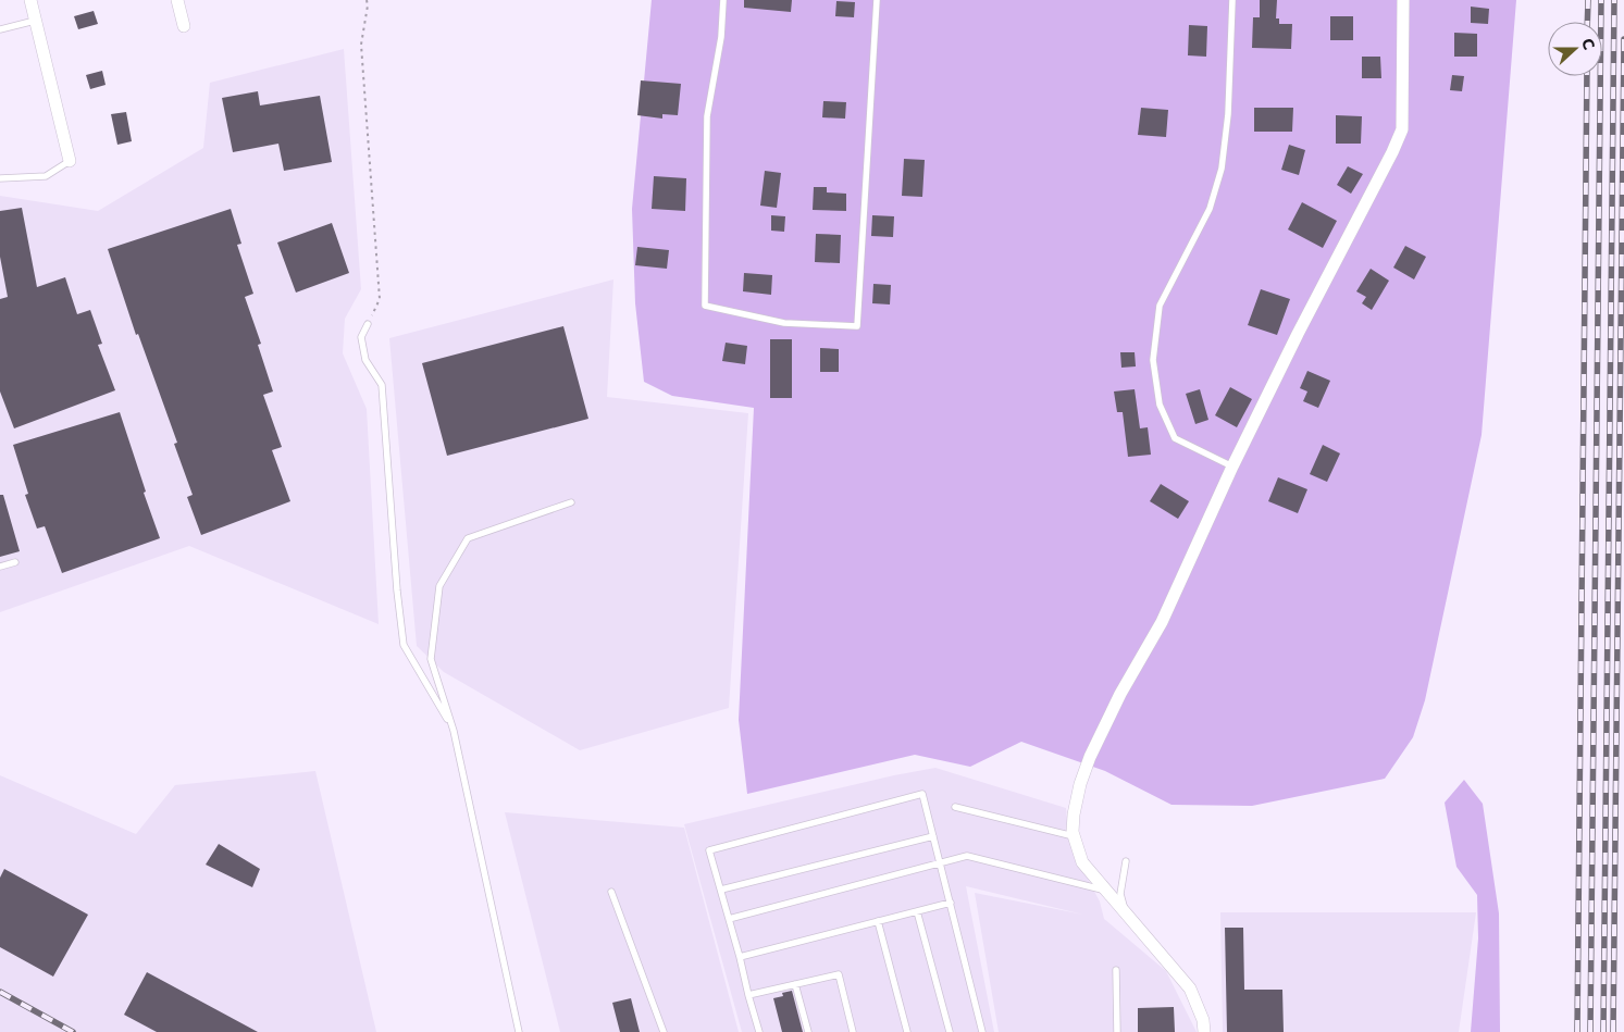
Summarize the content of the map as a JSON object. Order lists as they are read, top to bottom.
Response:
{
  "north": "right"
}
